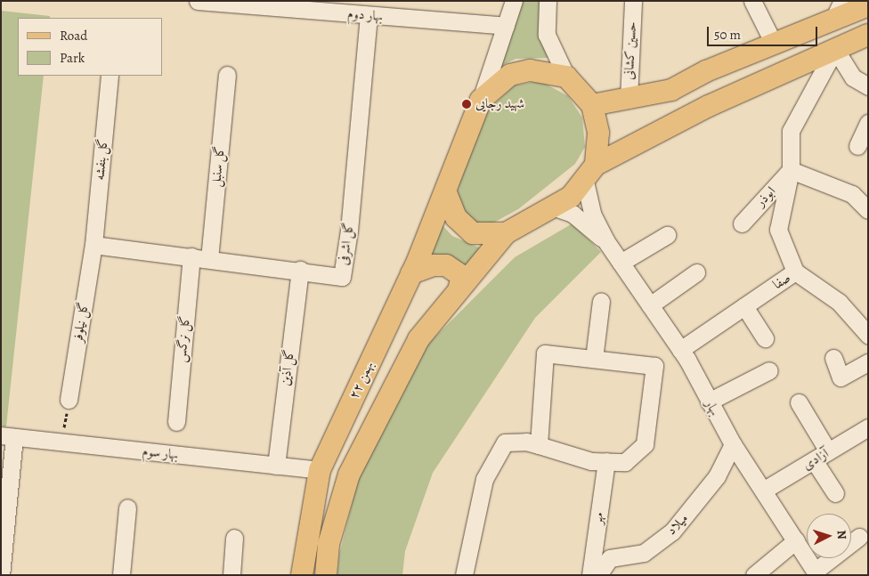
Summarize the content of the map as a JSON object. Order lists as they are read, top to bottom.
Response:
{
  "streets": {
    "main road": ["۲۲ بهمن"],
    "street": [
      "بهار دوم",
      "حسین کشانی",
      "گل بنفشه",
      "گل سنبل",
      "ابوذر",
      "گل اشرفی",
      "صفا",
      "گل نیلوفر",
      "گل نرگس",
      "گل آذین",
      "بهار",
      "بهار سوم",
      "آزادی",
      "مهر",
      "میلاد"
    ]
  },
  "crossings": [
    ["بهار دوم", "گل اشرفی"],
    ["گل بنفشه", "گل اشرفی"],
    ["گل بنفشه", "گل نیلوفر"],
    ["گل سنبل", "گل اشرفی"],
    ["ابوذر", "صفا"],
    ["گل اشرفی", "گل نیلوفر"],
    ["گل اشرفی", "گل نرگس"],
    ["گل اشرفی", "گل آذین"],
    ["صفا", "بهار"],
    ["گل آذین", "بهار سوم"],
    ["۲۲ بهمن", "بهار سوم"],
    ["بهار", "آزادی"],
    ["بهار", "میلاد"]
  ],
  "places": ["شهید رجایی"],
  "legend": ["Road", "Park"],
  "scale_bar": "50 m",
  "north": "right"
}
